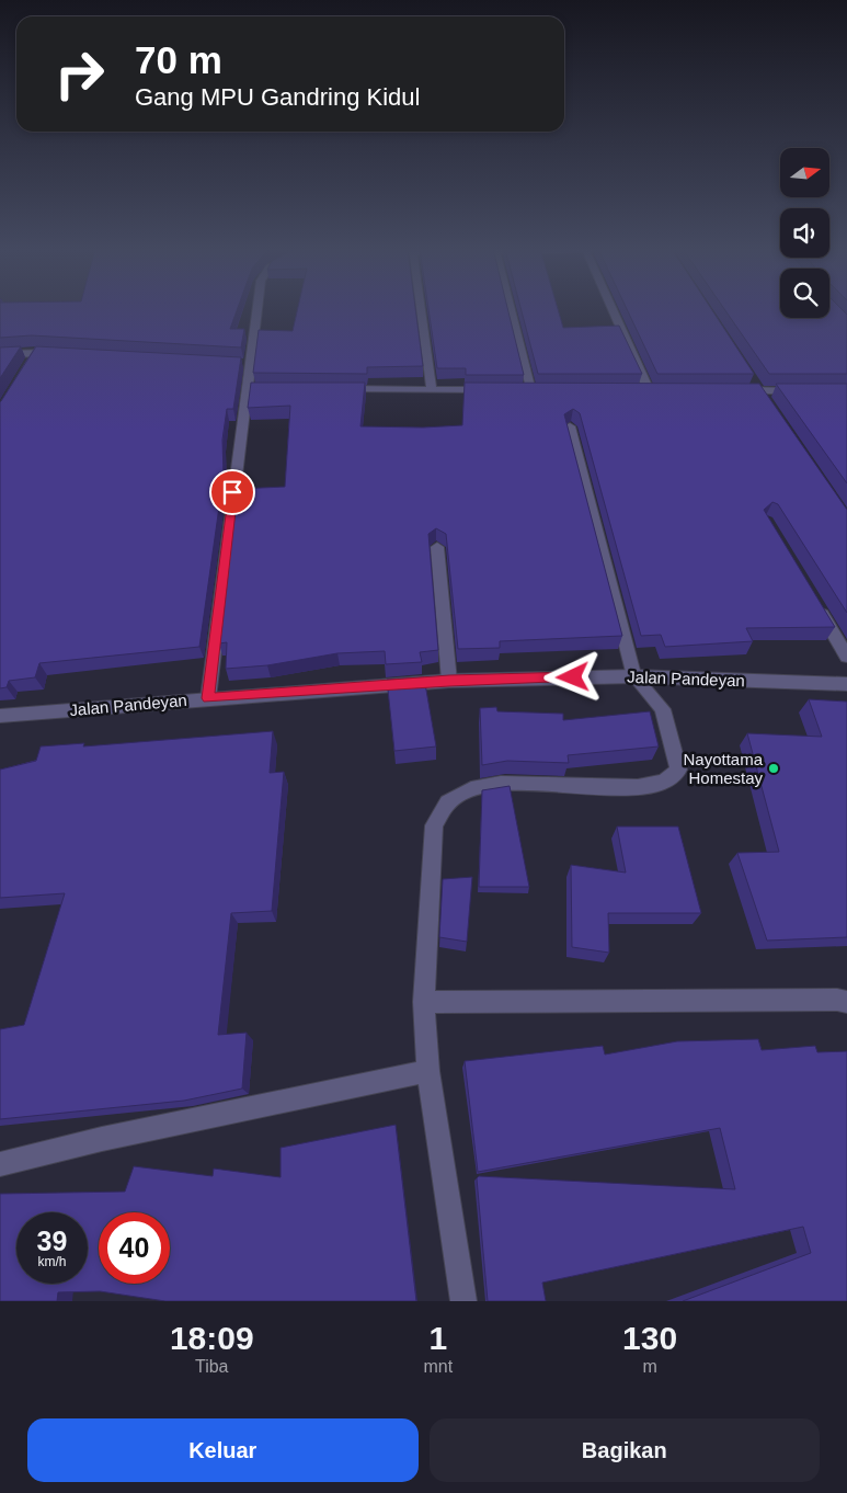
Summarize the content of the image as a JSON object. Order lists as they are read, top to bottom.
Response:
{
  "streets": {
    "street": ["Jalan Pandeyan"]
  },
  "places": ["Nayottama Homestay"],
  "north": "right",
  "page": {
    "turn": ["70 m", "Gang MPU Gandring Kidul"],
    "speed": "39 km/h",
    "limit": "40",
    "eta": [
      "18:09",
      "Tiba",
      "1",
      "mnt",
      "130",
      "m"
    ],
    "buttons": ["Keluar", "Bagikan"]
  }
}
